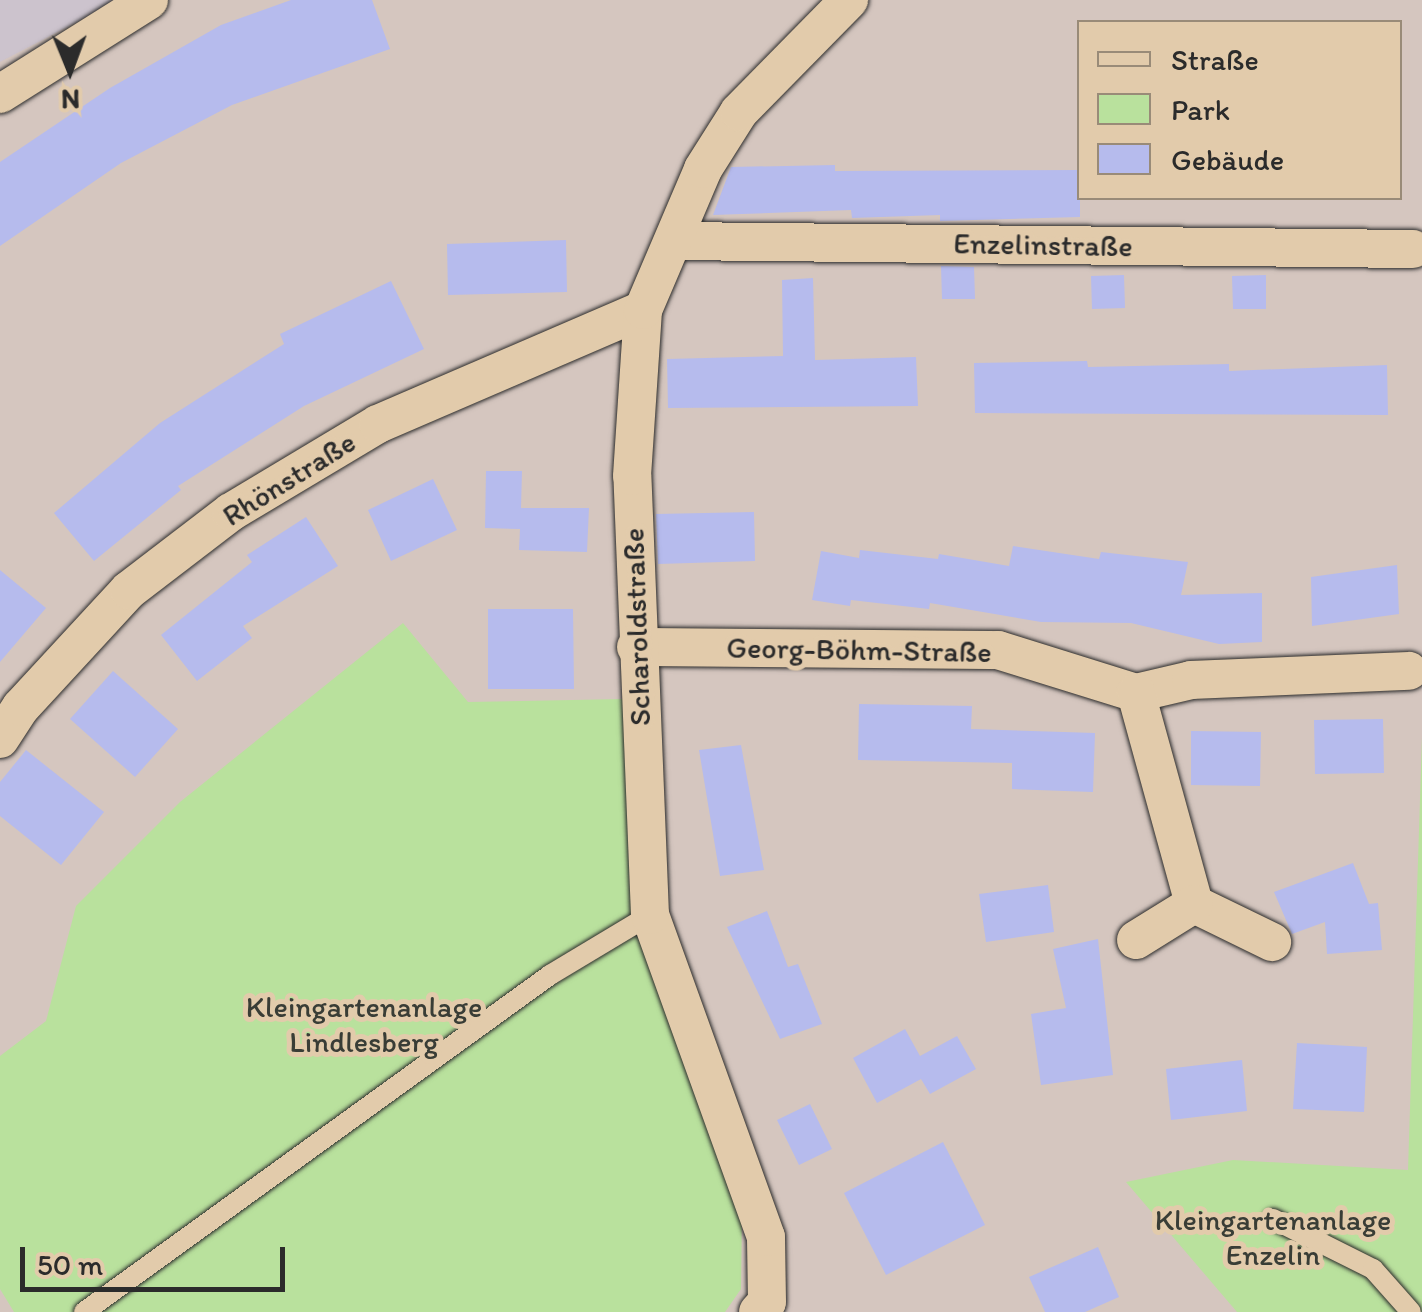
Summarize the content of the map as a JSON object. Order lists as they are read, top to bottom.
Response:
{
  "streets": {
    "street": [
      "Enzelinstraße",
      "Rhönstraße",
      "Scharoldstraße",
      "Georg-Böhm-Straße"
    ]
  },
  "crossings": [
    ["Enzelinstraße", "Scharoldstraße"],
    ["Rhönstraße", "Scharoldstraße"],
    ["Scharoldstraße", "Georg-Böhm-Straße"]
  ],
  "parks": ["Kleingartenanlage Lindlesberg", "Kleingartenanlage Enzelin"],
  "legend": ["Straße", "Park", "Gebäude"],
  "scale_bar": "50 m",
  "north": "bottom"
}
